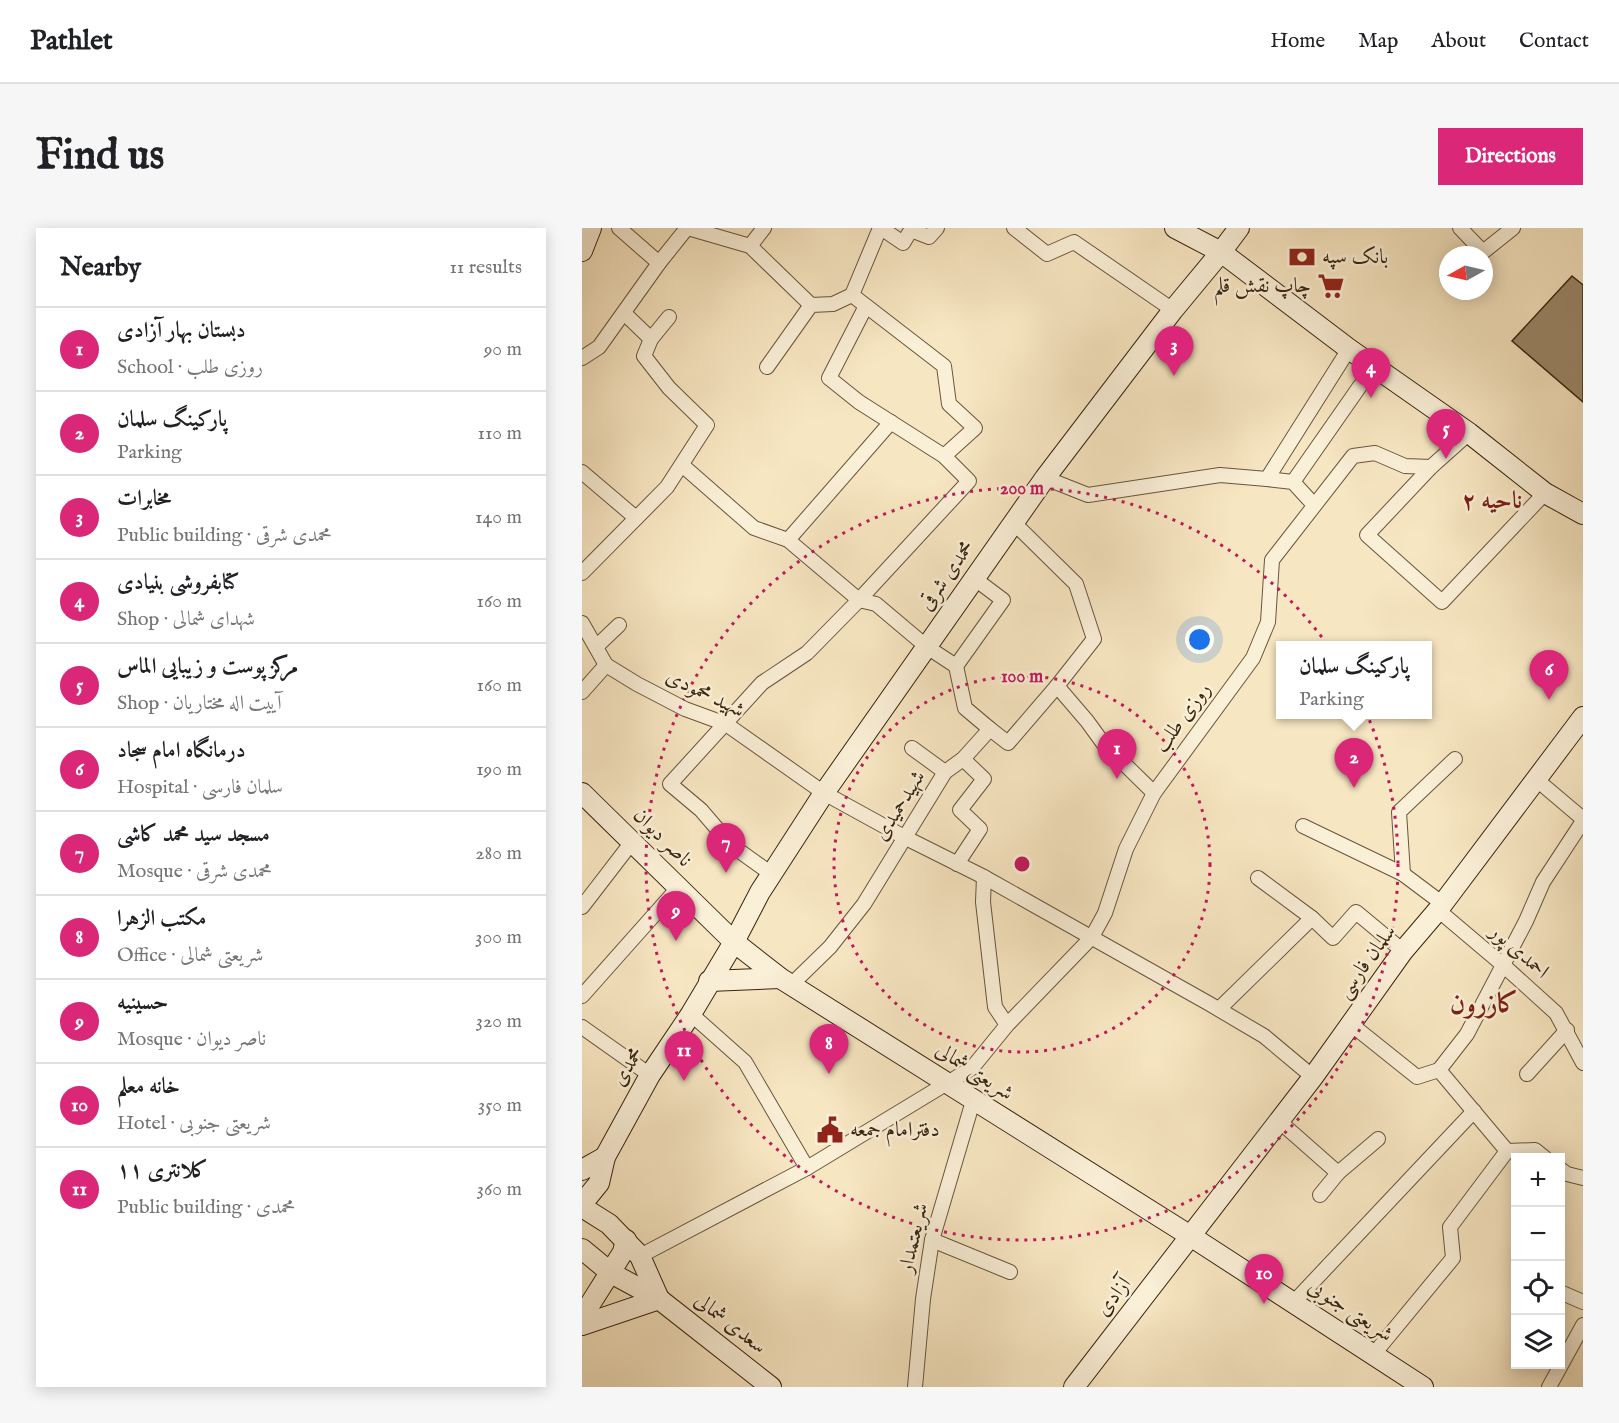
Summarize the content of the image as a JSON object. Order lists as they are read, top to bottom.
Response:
{
  "streets": {
    "main road": [
      "محمدی شرقی",
      "ناصر دیوان",
      "سلمان فارسی",
      "محمدی",
      "شریعتی شمالی",
      "آزادی",
      "شریعتی جنوبی",
      "سعدی شمالی"
    ],
    "street": [
      "شهید محمودی",
      "روزی طلب",
      "شهیدحمیدی",
      "احمدی پور",
      "شریعتمدار"
    ]
  },
  "crossings": [
    ["محمدی شرقی", "شهید محمودی"],
    ["محمدی شرقی", "ناصر دیوان"],
    ["محمدی شرقی", "محمدی"],
    ["محمدی شرقی", "شریعتی شمالی"],
    ["شهید محمودی", "روزی طلب"],
    ["شهید محمودی", "شهیدحمیدی"],
    ["شهید محمودی", "سلمان فارسی"],
    ["روزی طلب", "شریعتی شمالی"],
    ["شهیدحمیدی", "شریعتی شمالی"],
    ["ناصر دیوان", "محمدی"],
    ["ناصر دیوان", "شریعتی شمالی"],
    ["احمدی پور", "سلمان فارسی"],
    ["سلمان فارسی", "شریعتی شمالی"],
    ["سلمان فارسی", "آزادی"],
    ["سلمان فارسی", "شریعتی جنوبی"],
    ["محمدی", "شریعتی شمالی"],
    ["شریعتی شمالی", "شریعتمدار"],
    ["شریعتی شمالی", "آزادی"],
    ["شریعتی شمالی", "شریعتی جنوبی"],
    ["آزادی", "شریعتی جنوبی"]
  ],
  "districts": ["ناحیه ۲", "کازرون"],
  "places": {
    "bank": ["بانک سپه"],
    "supermarket": ["چاپ نقش قلم"],
    "public building": ["دفترامام جمعه"]
  },
  "north": "left",
  "page": {
    "header": "Pathlet",
    "nav": [
      "Home",
      "Map",
      "About",
      "Contact"
    ],
    "buttons": "Directions",
    "title": "Find us",
    "heading": ["Nearby", "11 results"],
    "list": [
      {
        "mark": "1",
        "name": "دبستان بهار آزادی",
        "note": "School · روزی طلب",
        "value": "90 m"
      },
      {
        "mark": "2",
        "name": "پارکینگ سلمان",
        "note": "Parking",
        "value": "110 m"
      },
      {
        "mark": "3",
        "name": "مخابرات",
        "note": "Public building · محمدی شرقی",
        "value": "140 m"
      },
      {
        "mark": "4",
        "name": "کتابفروشی بنیادی",
        "note": "Shop · شهدای شمالی",
        "value": "160 m"
      },
      {
        "mark": "5",
        "name": "مرکز پوست و زیبایی الماس",
        "note": "Shop · آییت اله مختاریان",
        "value": "160 m"
      },
      {
        "mark": "6",
        "name": "درمانگاه امام سجاد",
        "note": "Hospital · سلمان فارسی",
        "value": "190 m"
      },
      {
        "mark": "7",
        "name": "مسجد سید محمد کاشی",
        "note": "Mosque · محمدی شرقی",
        "value": "280 m"
      },
      {
        "mark": "8",
        "name": "مکتب الزهرا",
        "note": "Office · شریعتی شمالی",
        "value": "300 m"
      },
      {
        "mark": "9",
        "name": "حسینیه",
        "note": "Mosque · ناصر دیوان",
        "value": "320 m"
      },
      {
        "mark": "10",
        "name": "خانه معلم",
        "note": "Hotel · شریعتی جنوبی",
        "value": "350 m"
      },
      {
        "mark": "11",
        "name": "کلانتری ۱۱",
        "note": "Public building · محمدی",
        "value": "360 m"
      }
    ],
    "pins": [
      "3",
      "4",
      "5",
      "6",
      "1",
      "2",
      "7",
      "9",
      "8",
      "11",
      "10"
    ],
    "popup": ["پارکینگ سلمان", "Parking"],
    "map_buttons": ["+", "−"]
  },
  "rings": ["200 m", "100 m"]
}
